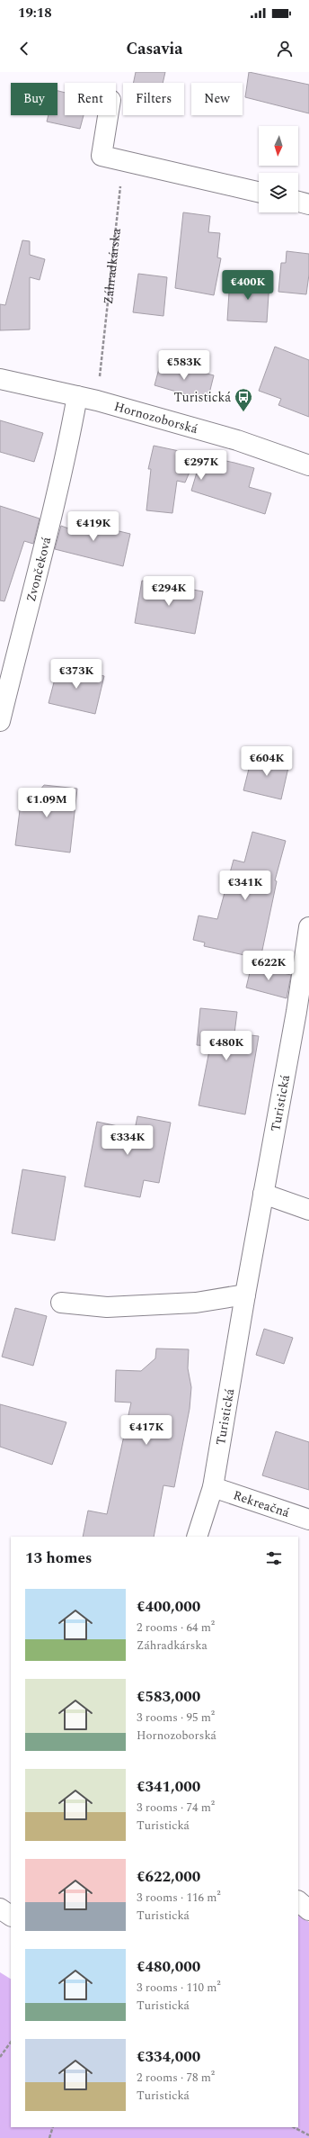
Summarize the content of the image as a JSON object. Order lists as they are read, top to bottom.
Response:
{
  "streets": {
    "street": [
      "Hornozoborská",
      "Zvončeková",
      "Turistická",
      "Rekreačná"
    ],
    "path": ["Záhradkárska"]
  },
  "crossings": [
    ["Hornozoborská", "Zvončeková"],
    ["Turistická", "Rekreačná"]
  ],
  "places": {
    "bus stop": ["Turistická"]
  },
  "north": "bottom",
  "page": {
    "status": "19:18",
    "header": "Casavia",
    "chip": [
      "Buy",
      "Rent",
      "Filters",
      "New"
    ],
    "price": [
      "€400K",
      "€583K",
      "€297K",
      "€419K",
      "€294K",
      "€373K",
      "€604K",
      "€1.09M",
      "€341K",
      "€622K",
      "€480K",
      "€334K",
      "€417K"
    ],
    "heading": "13 homes",
    "list": [
      {
        "name": "€400,000",
        "note": "2 rooms · 64 m² · Záhradkárska"
      },
      {
        "name": "€583,000",
        "note": "3 rooms · 95 m² · Hornozoborská"
      },
      {
        "name": "€341,000",
        "note": "3 rooms · 74 m² · Turistická"
      },
      {
        "name": "€622,000",
        "note": "3 rooms · 116 m² · Turistická"
      },
      {
        "name": "€480,000",
        "note": "3 rooms · 110 m² · Turistická"
      },
      {
        "name": "€334,000",
        "note": "2 rooms · 78 m² · Turistická"
      }
    ]
  }
}
